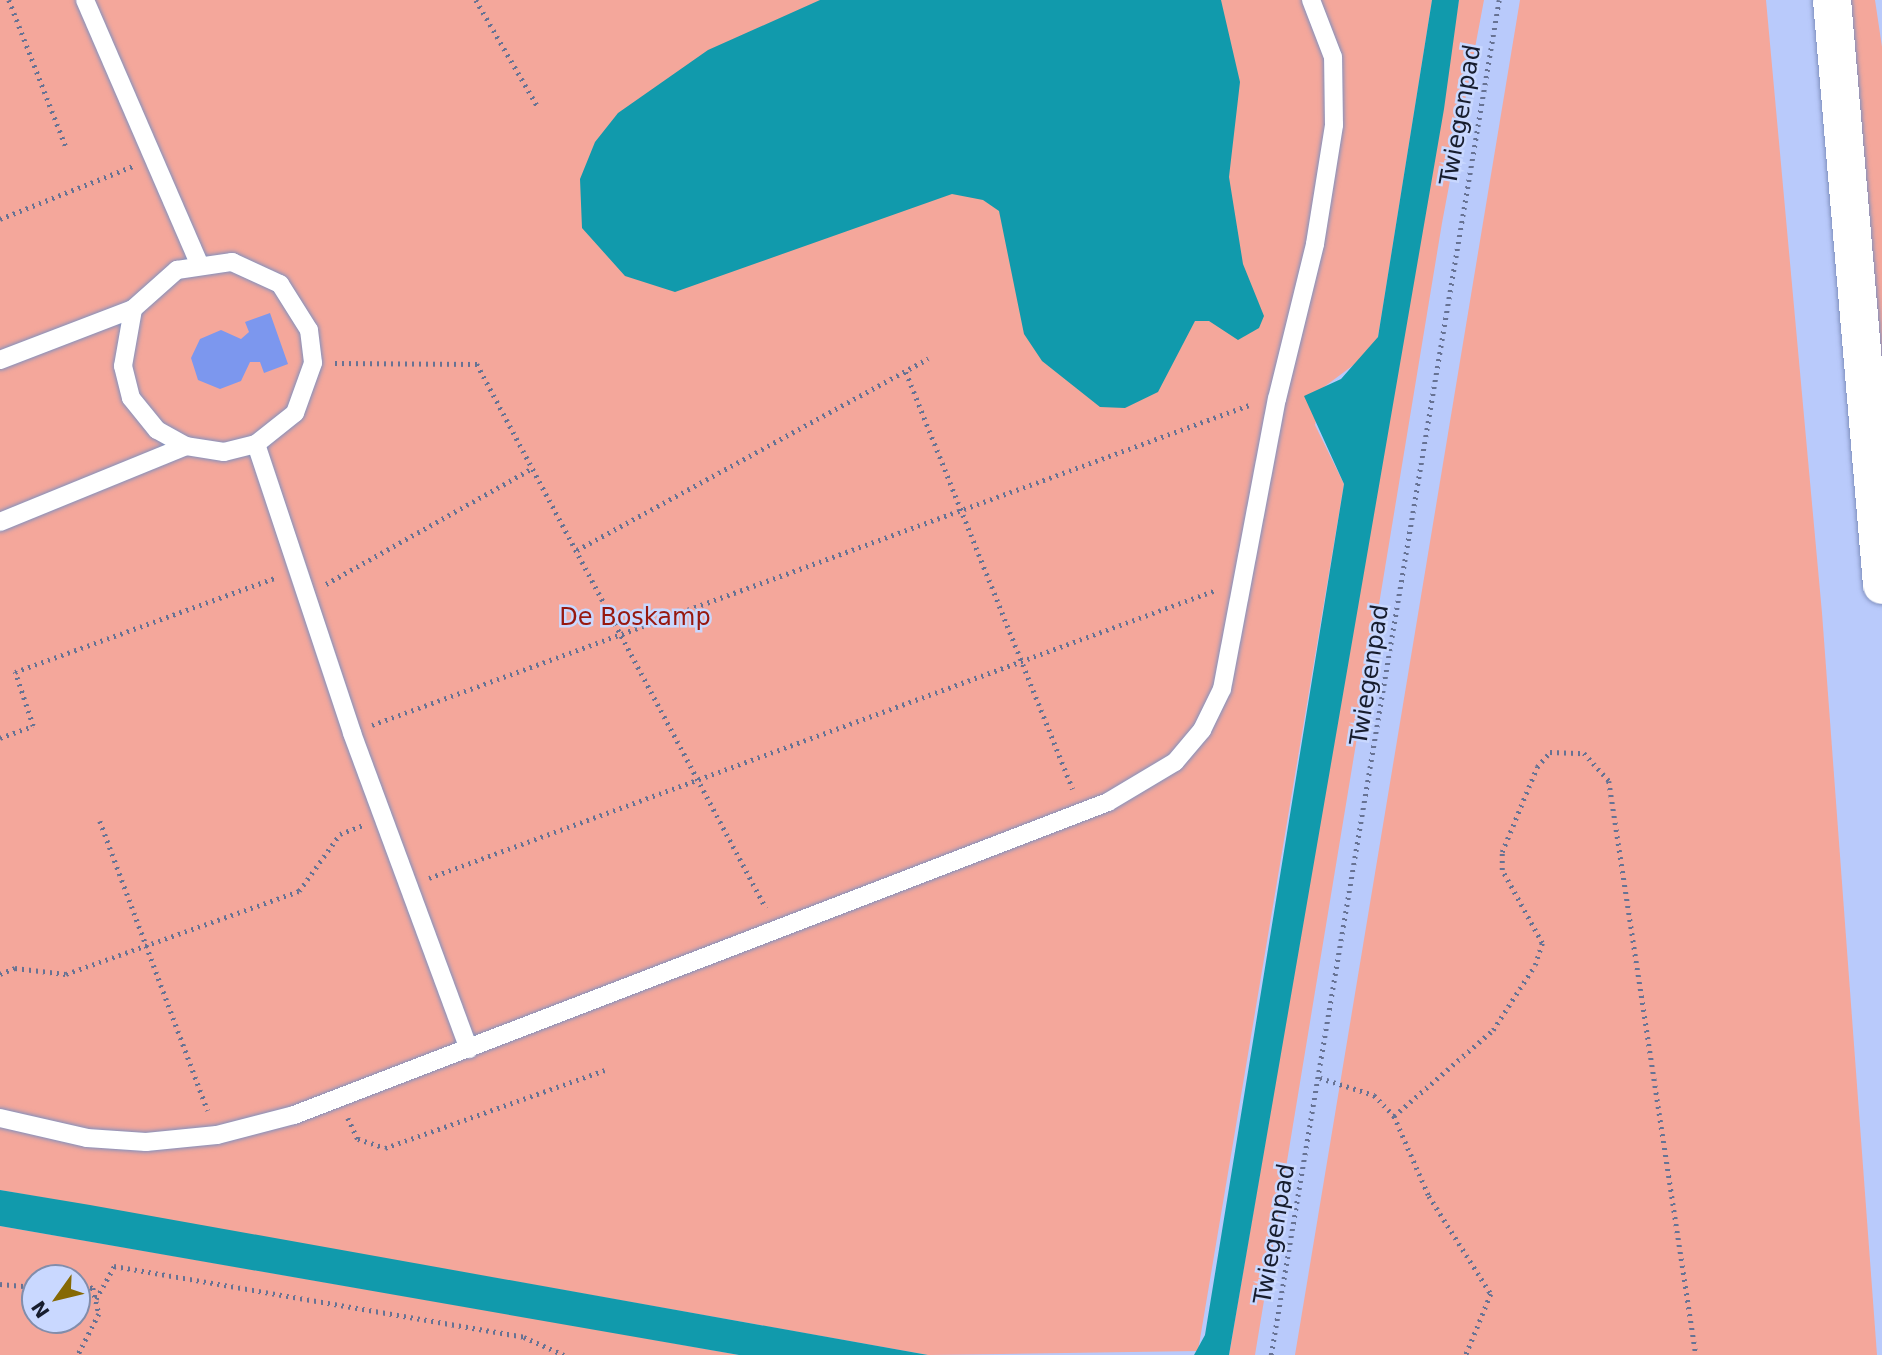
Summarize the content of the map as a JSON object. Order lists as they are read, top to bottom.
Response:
{
  "streets": {
    "path": ["Twiegenpad"]
  },
  "parks": ["De Boskamp"],
  "north": "bottom left"
}
